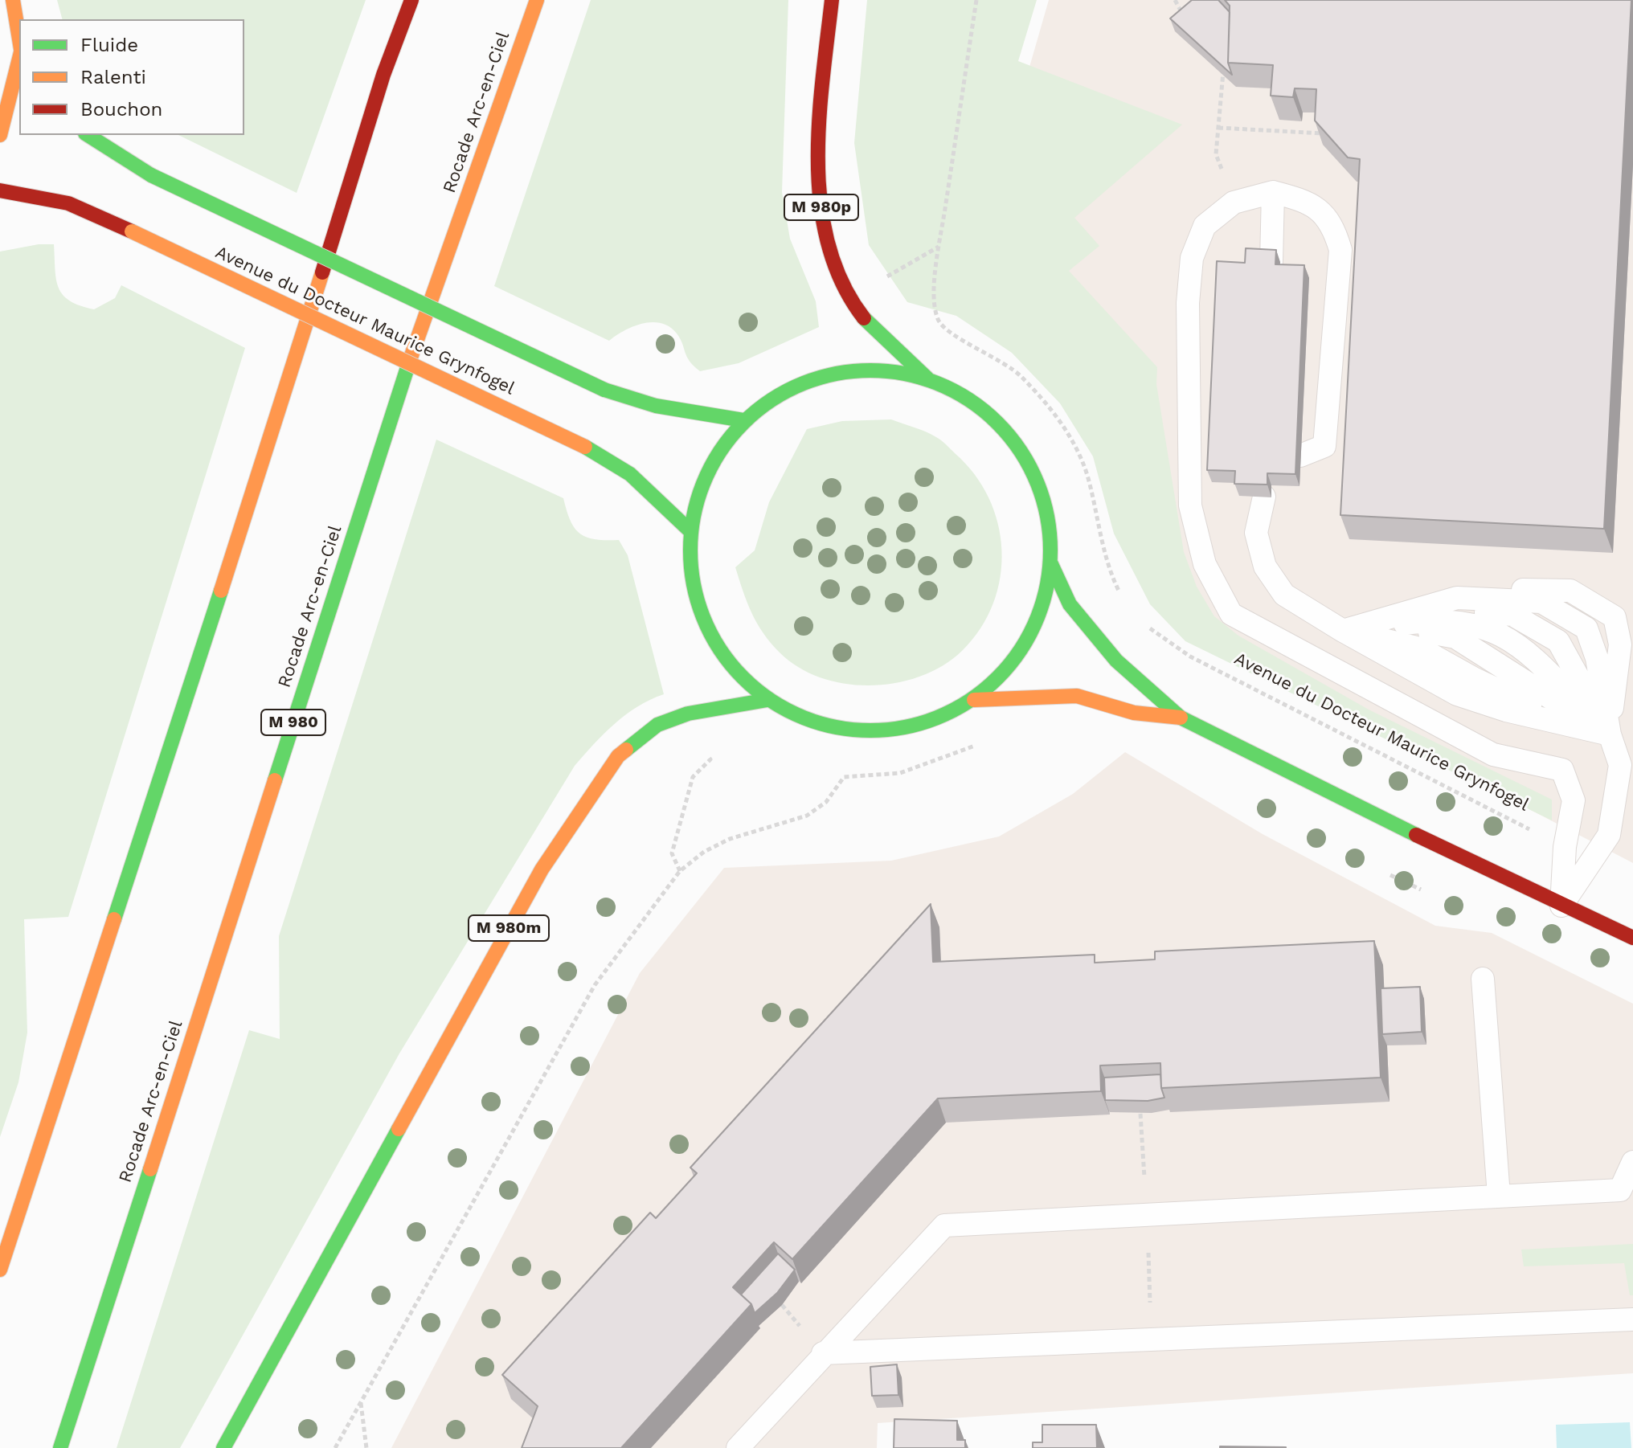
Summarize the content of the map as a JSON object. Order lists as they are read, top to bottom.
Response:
{
  "streets": {
    "main road": [
      "Rocade Arc-en-Ciel",
      "M 980p",
      "Avenue du Docteur Maurice Grynfogel",
      "M 980",
      "M 980m"
    ]
  },
  "legend": ["Fluide", "Ralenti", "Bouchon"]
}
